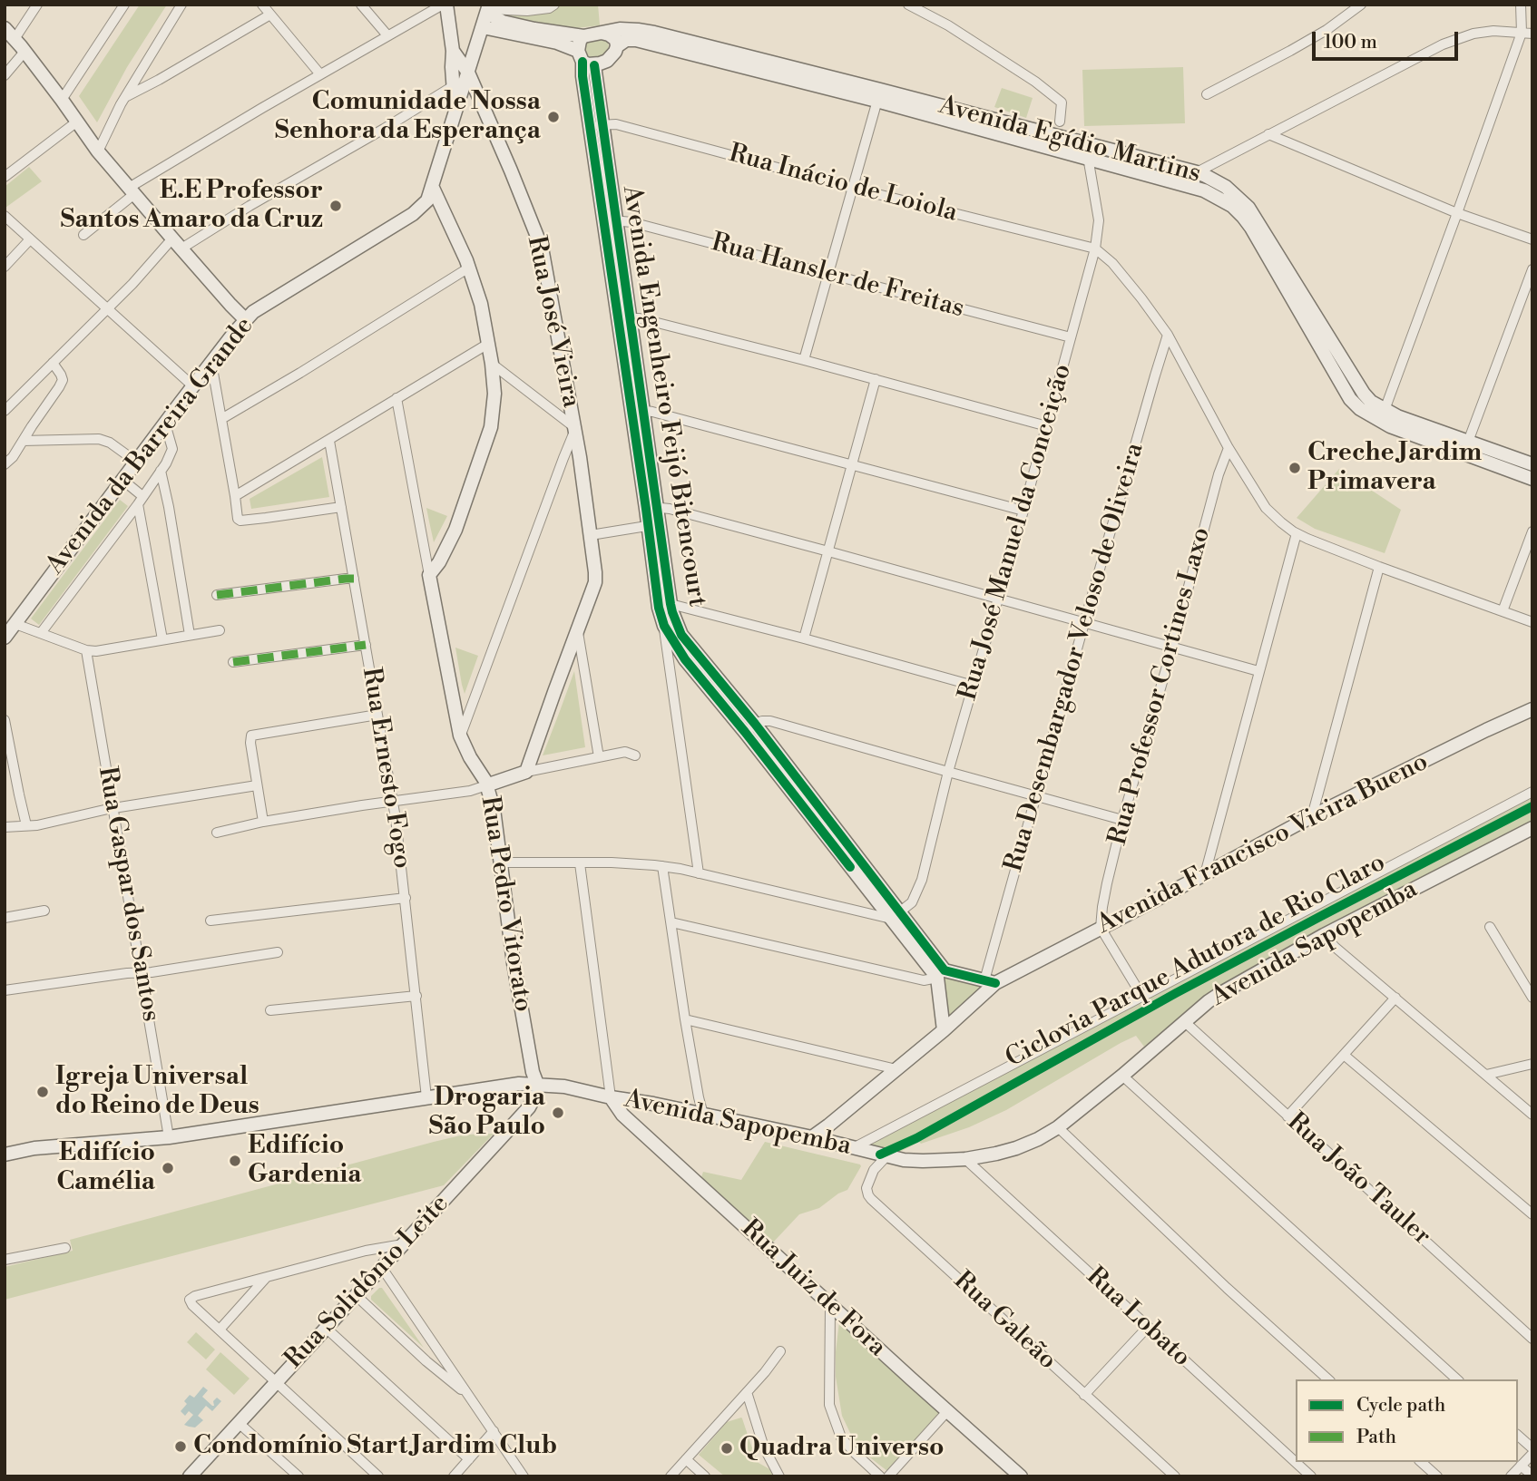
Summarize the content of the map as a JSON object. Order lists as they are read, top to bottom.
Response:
{
  "streets": {
    "main road": [
      "Avenida Egídio Martins",
      "Rua José Vieira",
      "Avenida Engenheiro Feijó Bitencourt",
      "Avenida da Barreira Grande",
      "Avenida Francisco Vieira Bueno",
      "Rua Pedro Vitorato",
      "Avenida Sapopemba",
      "Rua Solidônio Leite",
      "Rua Juiz de Fora"
    ],
    "street": [
      "Rua Inácio de Loiola",
      "Rua Hansler de Freitas",
      "Rua José Manuel da Conceição",
      "Rua Desembargador Veloso de Oliveira",
      "Rua Professor Cortines Laxo",
      "Rua Ernesto Fogo",
      "Rua Gaspar dos Santos",
      "Rua João Tauler",
      "Rua Lobato",
      "Rua Galeão"
    ],
    "cycle path": ["Ciclovia Parque Adutora de Rio Claro"]
  },
  "crossings": [
    ["Avenida Egídio Martins", "Avenida Engenheiro Feijó Bitencourt"],
    ["Avenida Egídio Martins", "Rua José Manuel da Conceição"],
    ["Rua Inácio de Loiola", "Avenida Engenheiro Feijó Bitencourt"],
    ["Rua Inácio de Loiola", "Rua José Manuel da Conceição"],
    ["Rua Hansler de Freitas", "Avenida Engenheiro Feijó Bitencourt"],
    ["Rua Hansler de Freitas", "Rua José Manuel da Conceição"],
    ["Rua José Vieira", "Avenida da Barreira Grande"],
    ["Avenida Engenheiro Feijó Bitencourt", "Rua José Manuel da Conceição"],
    ["Rua Desembargador Veloso de Oliveira", "Avenida Francisco Vieira Bueno"],
    ["Rua Professor Cortines Laxo", "Avenida Francisco Vieira Bueno"],
    ["Rua Ernesto Fogo", "Avenida Sapopemba"],
    ["Avenida Francisco Vieira Bueno", "Avenida Sapopemba"],
    ["Rua Gaspar dos Santos", "Avenida Sapopemba"],
    ["Rua Pedro Vitorato", "Avenida Sapopemba"],
    ["Rua Pedro Vitorato", "Rua Solidônio Leite"],
    ["Avenida Sapopemba", "Rua João Tauler"],
    ["Avenida Sapopemba", "Rua Solidônio Leite"],
    ["Avenida Sapopemba", "Rua Juiz de Fora"],
    ["Avenida Sapopemba", "Rua Lobato"],
    ["Avenida Sapopemba", "Rua Galeão"]
  ],
  "places": [
    "Comunidade Nossa Senhora da Esperança",
    "E.E Professor Santos Amaro da Cruz",
    "Creche Jardim Primavera",
    "Igreja Universal do Reino de Deus",
    "Drogaria São Paulo",
    "Edifício Gardenia",
    "Edifício Camélia",
    "Condomínio Start Jardim Club",
    "Quadra Universo"
  ],
  "legend": ["Cycle path", "Path"],
  "scale_bar": "100 m"
}
